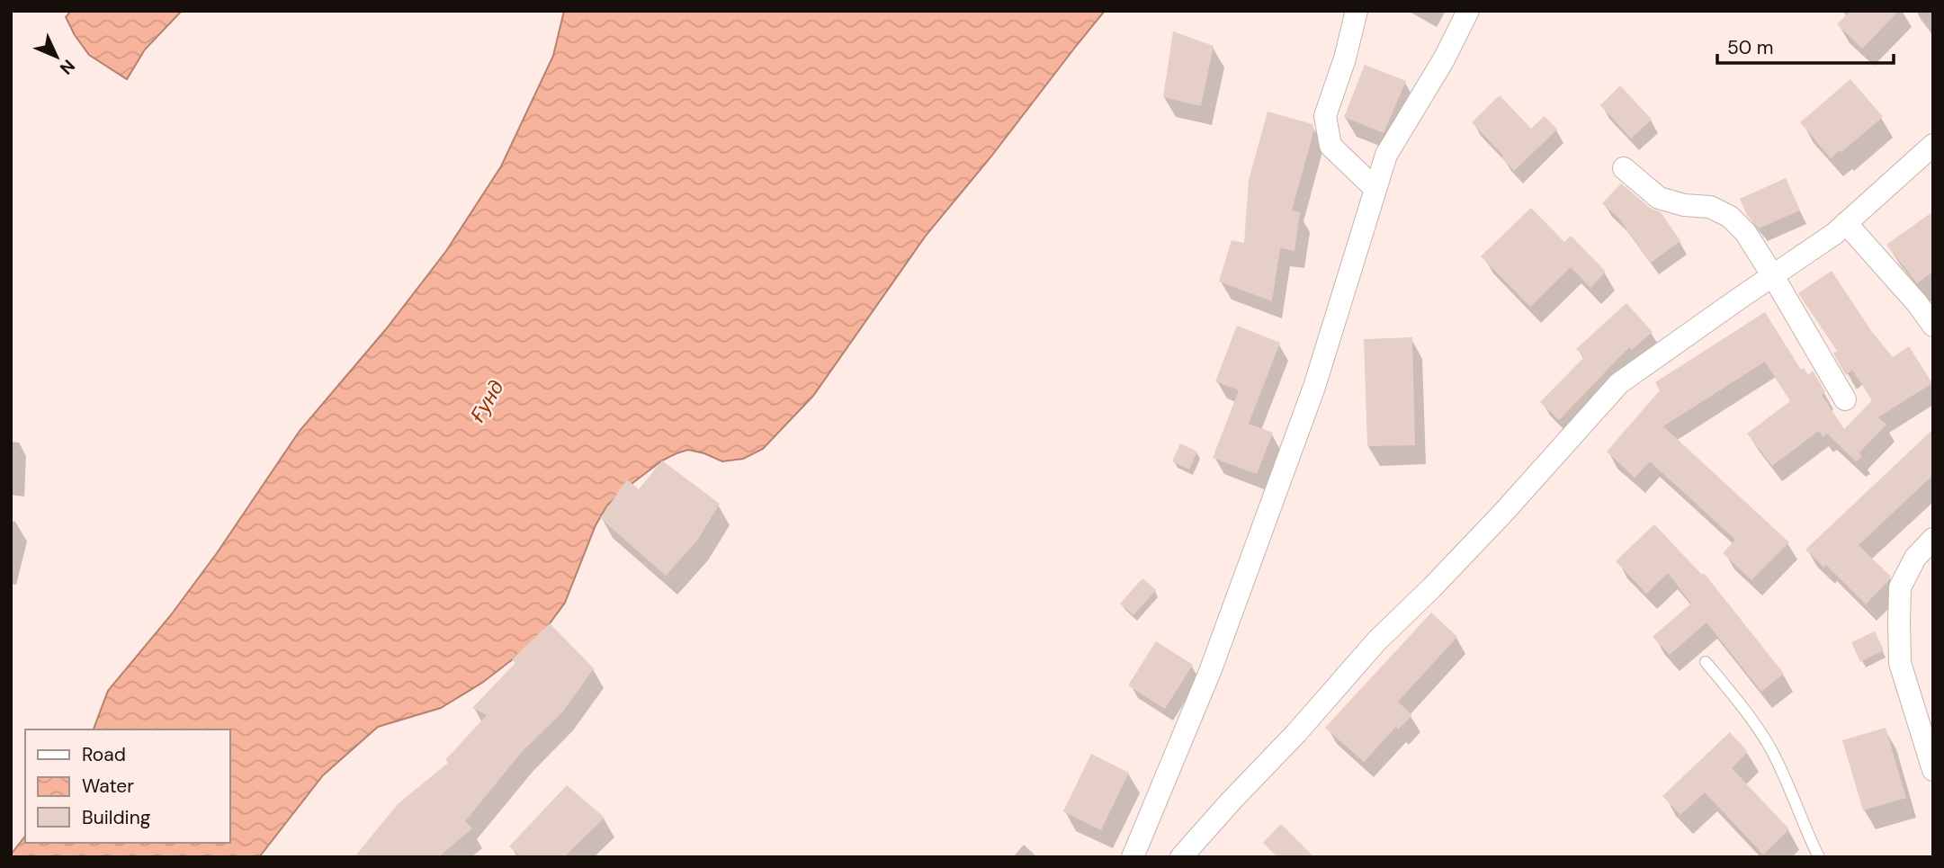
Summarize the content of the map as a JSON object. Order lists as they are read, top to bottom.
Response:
{
  "water": ["Ғунд"],
  "legend": ["Road", "Water", "Building"],
  "scale_bar": "50 m",
  "north": "bottom right"
}
